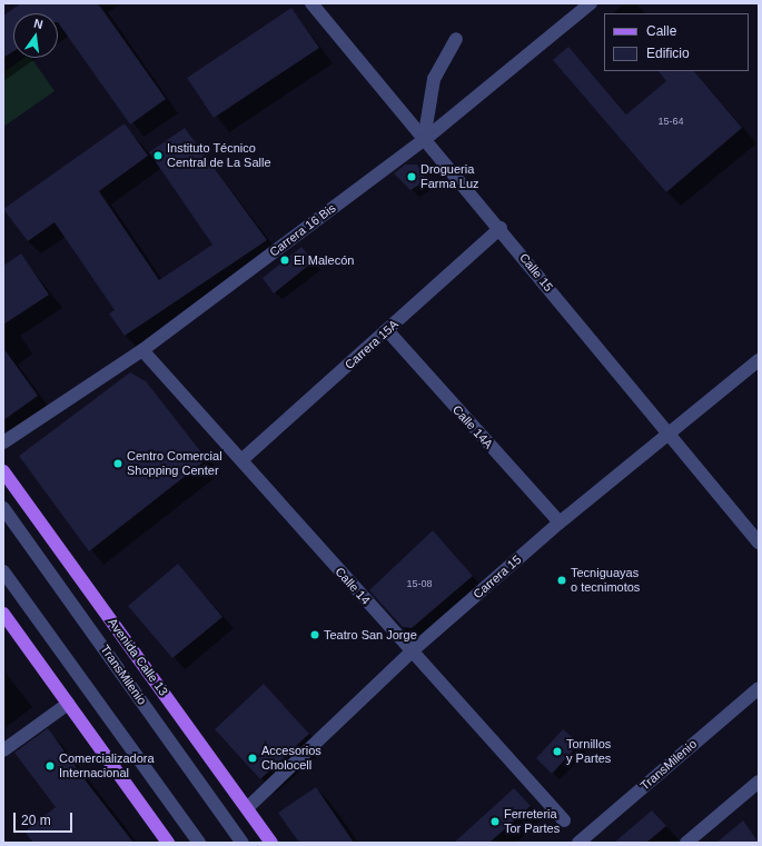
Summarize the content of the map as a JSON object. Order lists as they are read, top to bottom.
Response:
{
  "streets": {
    "main road": ["Avenida Calle 13"],
    "street": [
      "Carrera 16 Bis",
      "Calle 15",
      "Carrera 15A",
      "Calle 14A",
      "Carrera 15",
      "Calle 14",
      "TransMilenio"
    ]
  },
  "crossings": [
    ["Carrera 16 Bis", "Calle 15"],
    ["Carrera 16 Bis", "Calle 14"],
    ["Calle 15", "Carrera 15A"],
    ["Calle 15", "Carrera 15"],
    ["Carrera 15A", "Calle 14A"],
    ["Carrera 15A", "Calle 14"],
    ["Calle 14A", "Carrera 15"],
    ["Carrera 15", "Calle 14"],
    ["Carrera 15", "Avenida Calle 13"]
  ],
  "places": [
    "Instituto Técnico Central de La Salle",
    "Drogueria Farma Luz",
    "El Malecón",
    "Centro Comercial Shopping Center",
    "Tecniguayas o tecnimotos",
    "Teatro San Jorge",
    "Tornillos y Partes",
    "Accesorios Cholocell",
    "Comercializadora Internacional",
    "Ferreteria Tor Partes"
  ],
  "house_numbers": ["15-64", "15-08"],
  "legend": ["Calle", "Edificio"],
  "scale_bar": "20 m",
  "north": "top"
}
